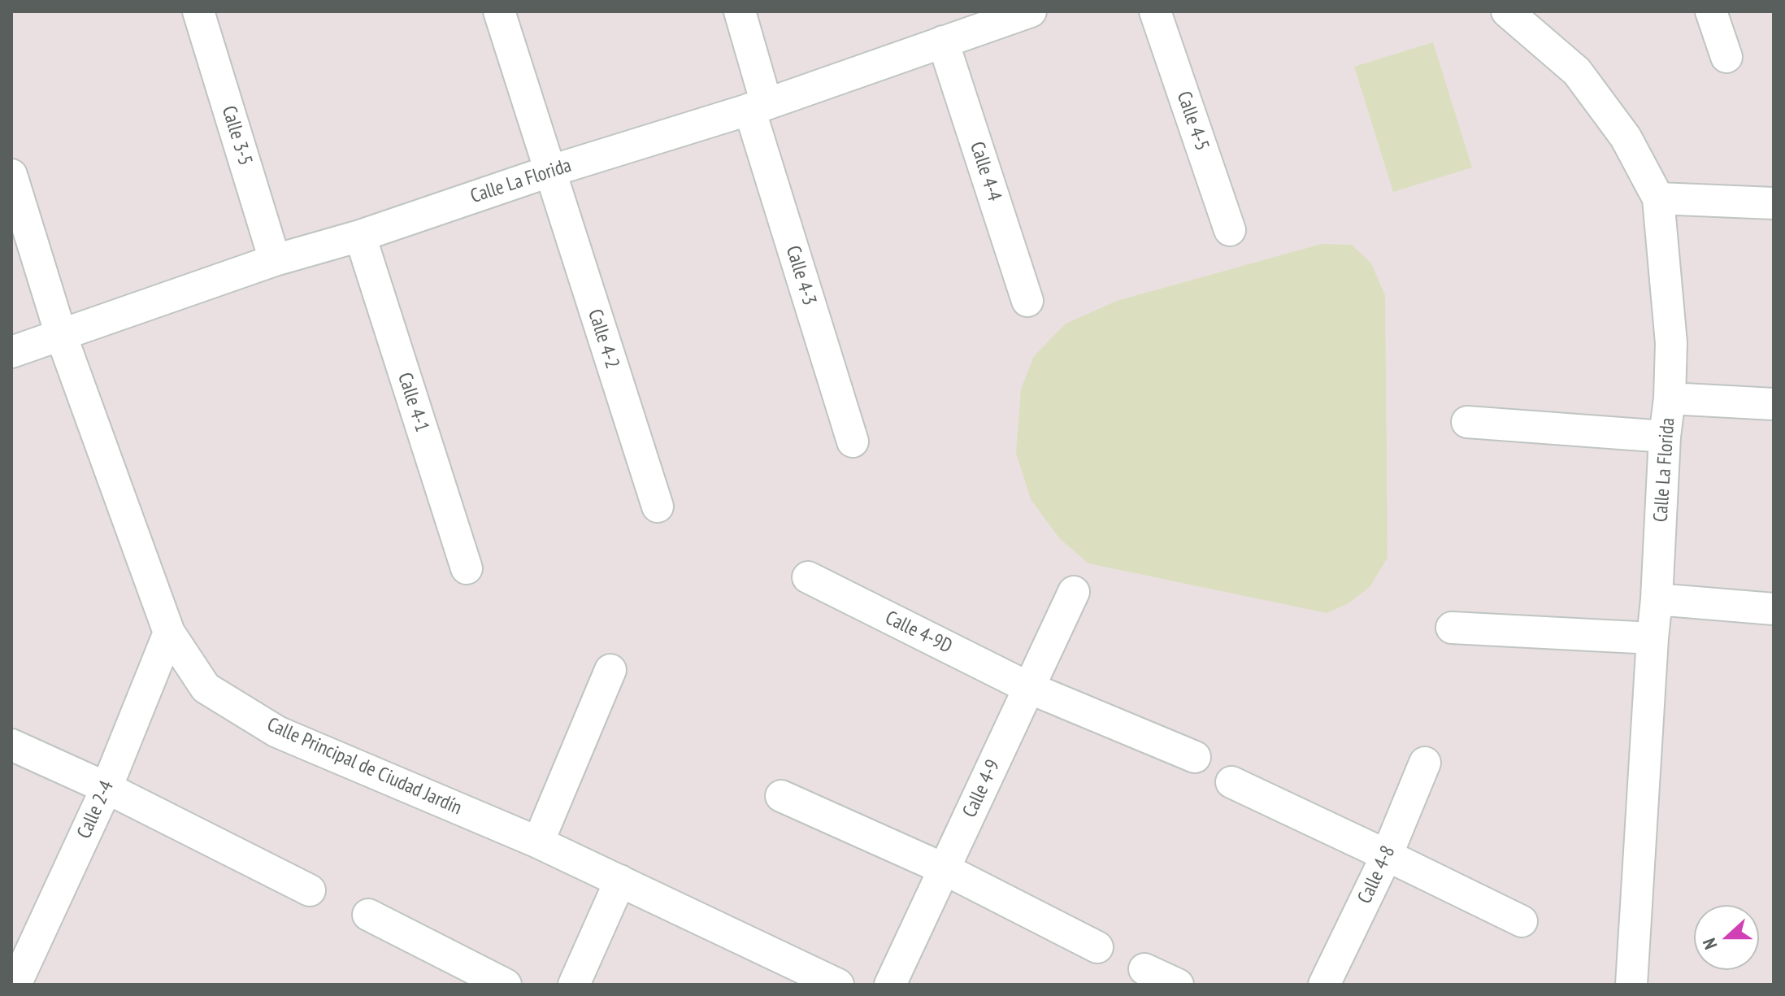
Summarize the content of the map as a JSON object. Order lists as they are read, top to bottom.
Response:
{
  "streets": {
    "street": [
      "Calle 4-5",
      "Calle 3-5",
      "Calle 4-4",
      "Calle La Florida",
      "Calle 4-3",
      "Calle 4-2",
      "Calle 4-1",
      "Calle 4-9D",
      "Calle Principal de Ciudad Jardín",
      "Calle 4-9",
      "Calle 2-4",
      "Calle 4-8"
    ]
  },
  "crossings": [
    ["Calle 3-5", "Calle La Florida"],
    ["Calle 4-4", "Calle La Florida"],
    ["Calle La Florida", "Calle 4-3"],
    ["Calle La Florida", "Calle 4-2"],
    ["Calle La Florida", "Calle 4-1"],
    ["Calle La Florida", "Calle Principal de Ciudad Jardín"],
    ["Calle 4-9D", "Calle 4-9"],
    ["Calle Principal de Ciudad Jardín", "Calle 2-4"]
  ],
  "north": "left"
}
